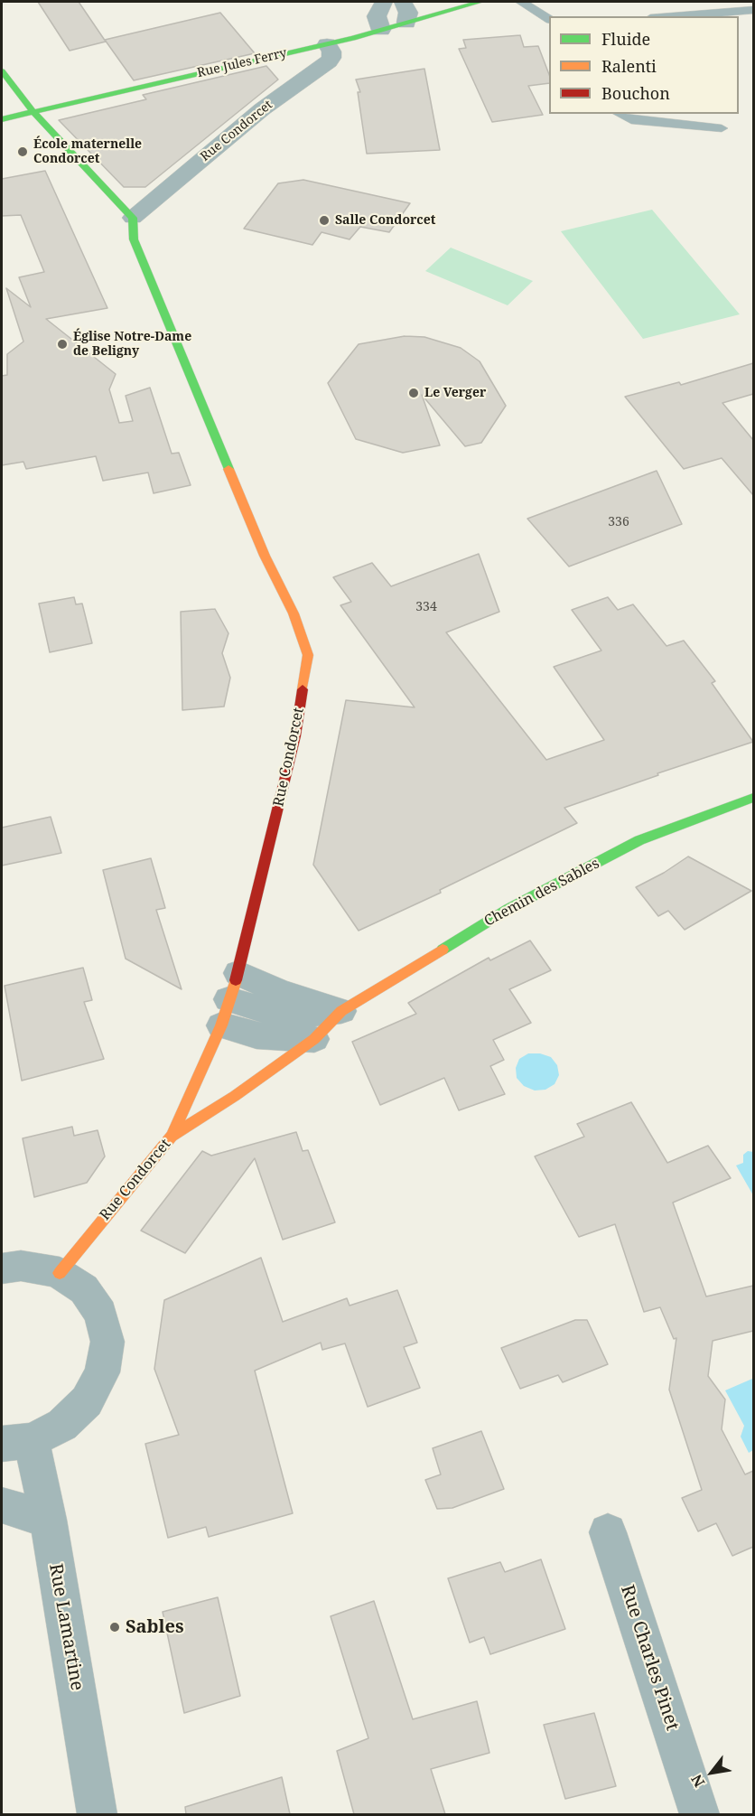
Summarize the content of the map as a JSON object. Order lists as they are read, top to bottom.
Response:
{
  "streets": {
    "street": [
      "Rue Jules Ferry",
      "Rue Condorcet",
      "Chemin des Sables",
      "Rue Lamartine",
      "Rue Charles Pinet"
    ]
  },
  "crossings": [
    ["Rue Jules Ferry", "Rue Condorcet"],
    ["Rue Condorcet", "Chemin des Sables"]
  ],
  "places": [
    "École maternelle Condorcet",
    "Salle Condorcet",
    "Église Notre-Dame de Beligny",
    "Le Verger",
    "Sables"
  ],
  "house_numbers": ["336", "334"],
  "legend": ["Fluide", "Ralenti", "Bouchon"],
  "north": "bottom left"
}
